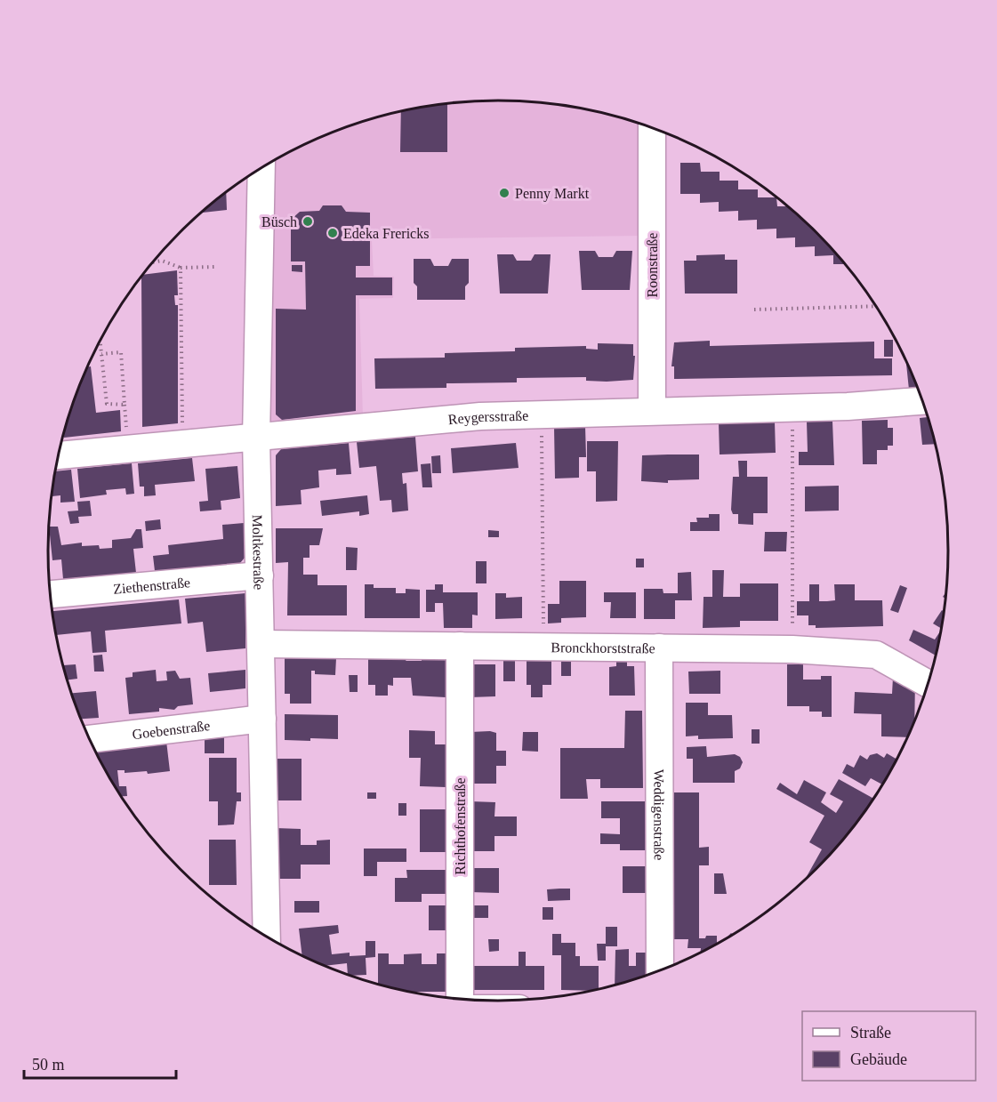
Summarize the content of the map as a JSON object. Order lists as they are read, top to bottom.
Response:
{
  "streets": {
    "street": [
      "Roonstraße",
      "Reygersstraße",
      "Moltkestraße",
      "Ziethenstraße",
      "Bronckhorststraße",
      "Goebenstraße",
      "Weddigenstraße",
      "Richthofenstraße"
    ]
  },
  "crossings": [
    ["Roonstraße", "Reygersstraße"],
    ["Reygersstraße", "Moltkestraße"],
    ["Moltkestraße", "Ziethenstraße"],
    ["Moltkestraße", "Bronckhorststraße"],
    ["Moltkestraße", "Goebenstraße"],
    ["Bronckhorststraße", "Weddigenstraße"],
    ["Bronckhorststraße", "Richthofenstraße"]
  ],
  "places": ["Penny Markt", "Büsch", "Edeka Frericks"],
  "legend": ["Straße", "Gebäude"],
  "scale_bar": "50 m"
}
